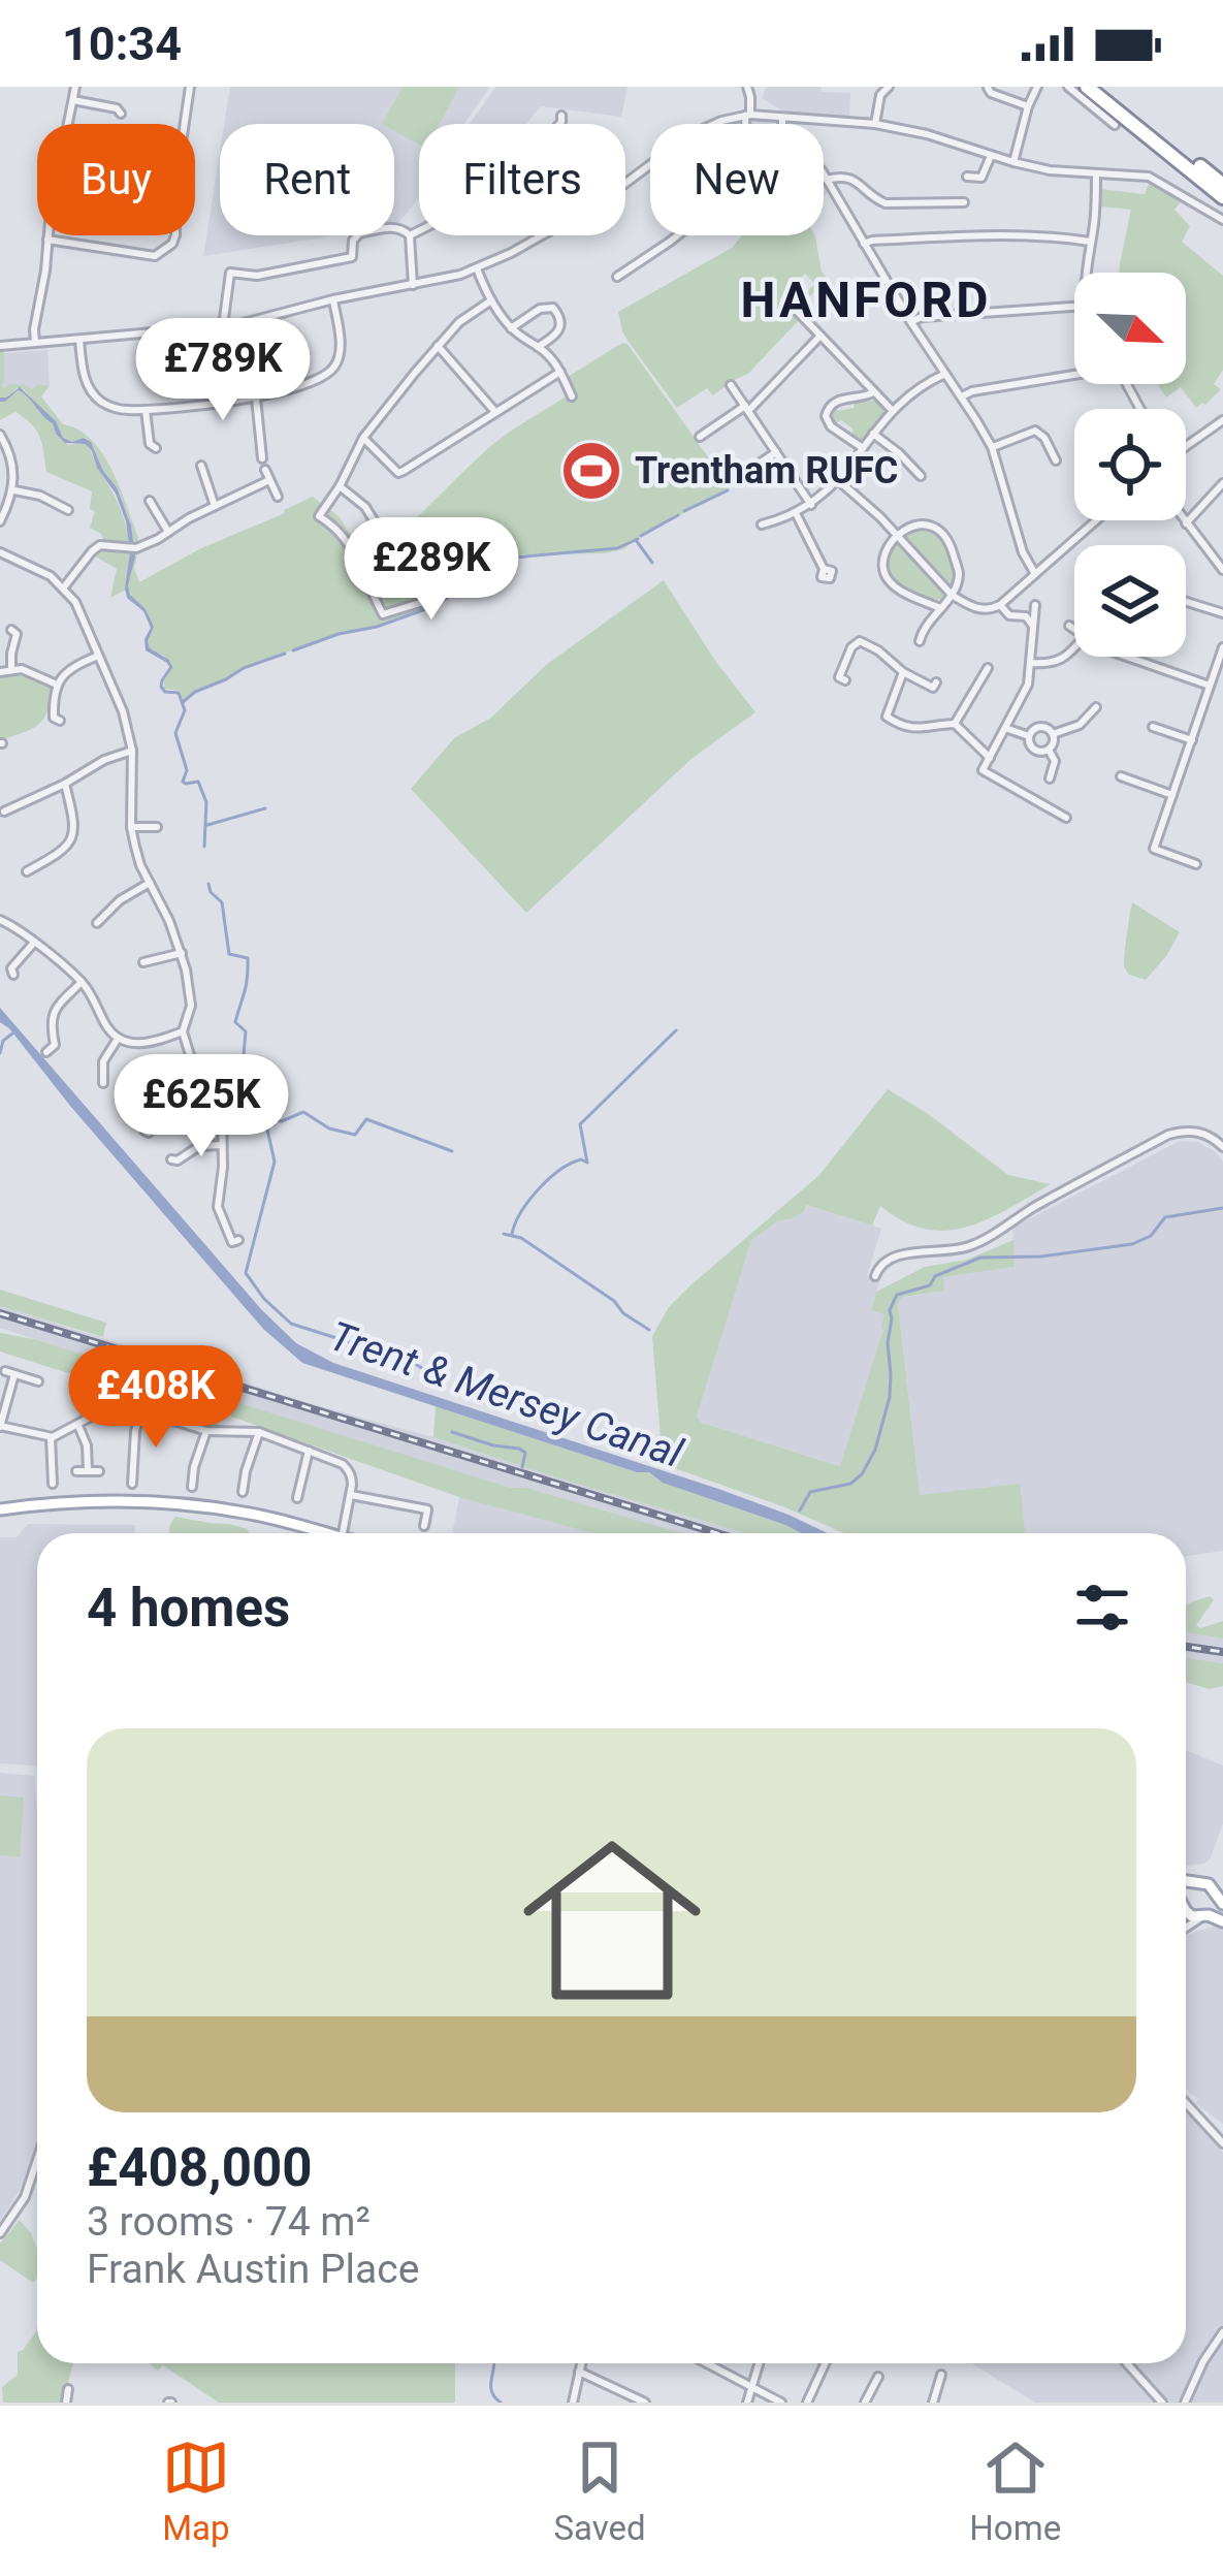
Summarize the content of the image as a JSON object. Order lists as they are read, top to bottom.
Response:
{
  "districts": ["HANFORD"],
  "water": ["Trent & Mersey Canal"],
  "places": {
    "sports": ["Trentham RUFC"]
  },
  "north": "bottom right",
  "page": {
    "status": "10:34",
    "chip": [
      "Buy",
      "Rent",
      "Filters",
      "New"
    ],
    "price": [
      "£789K",
      "£289K",
      "£625K",
      "£408K"
    ],
    "heading": "4 homes",
    "list": [
      {
        "name": "£408,000",
        "note": "3 rooms · 74 m² · Frank Austin Place"
      }
    ],
    "tabs": ["Map", "Saved", "Home"]
  }
}
